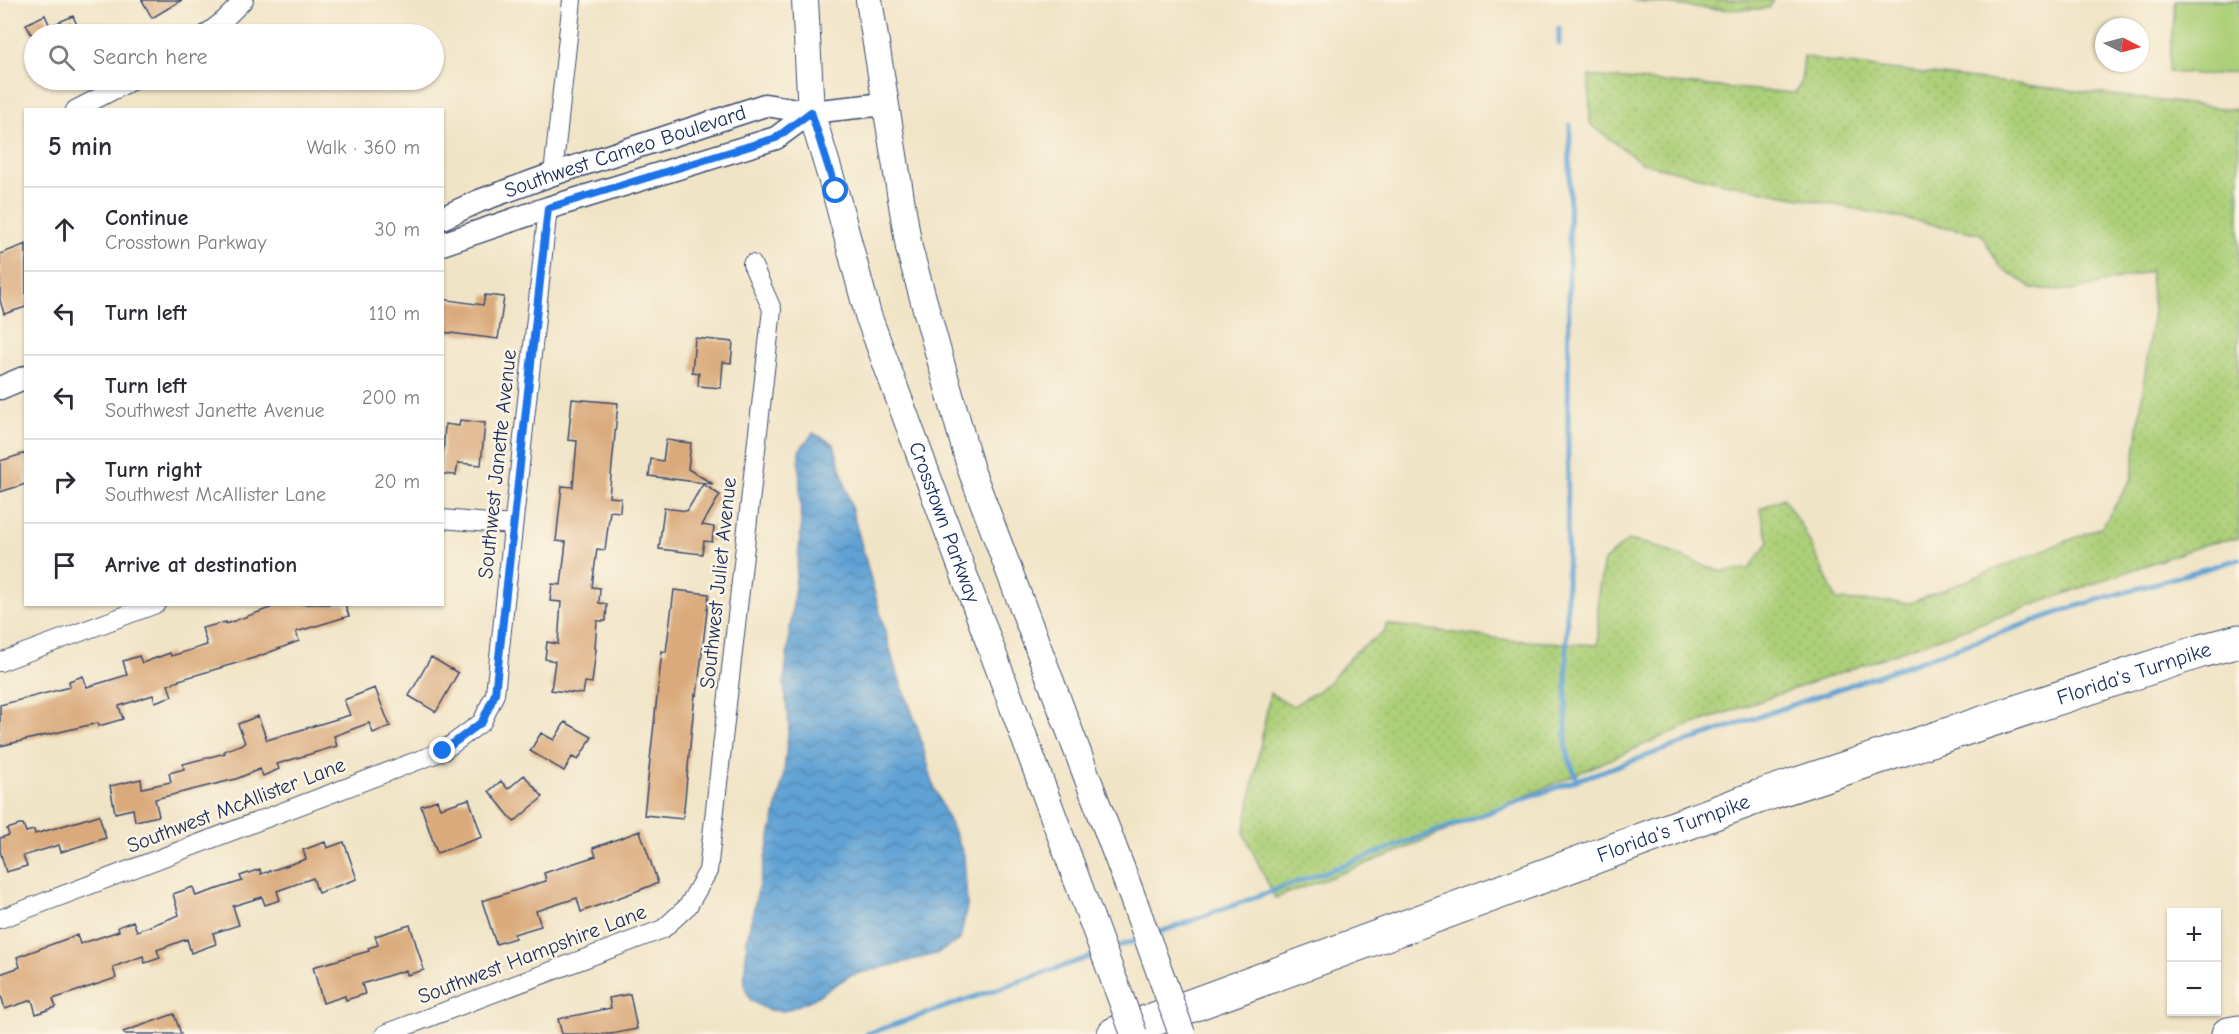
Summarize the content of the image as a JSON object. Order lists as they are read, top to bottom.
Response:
{
  "streets": {
    "highway": ["Florida's Turnpike"],
    "main road": ["Crosstown Parkway"],
    "street": [
      "Southwest Cameo Boulevard",
      "Southwest Janette Avenue",
      "Southwest Juliet Avenue",
      "Southwest McAllister Lane",
      "Southwest Hampshire Lane"
    ]
  },
  "crossings": [
    ["Southwest Cameo Boulevard", "Southwest Janette Avenue"],
    ["Southwest Cameo Boulevard", "Crosstown Parkway"],
    ["Southwest Janette Avenue", "Southwest McAllister Lane"],
    ["Southwest Juliet Avenue", "Southwest Hampshire Lane"]
  ],
  "north": "right",
  "page": {
    "search": "Search here",
    "heading": ["5 min", "Walk · 360 m"],
    "list": [
      ["Continue", "Crosstown Parkway", "30 m"],
      ["Turn left", "110 m"],
      ["Turn left", "Southwest Janette Avenue", "200 m"],
      ["Turn right", "Southwest McAllister Lane", "20 m"],
      "Arrive at destination"
    ],
    "map_buttons": ["+", "−"]
  }
}
